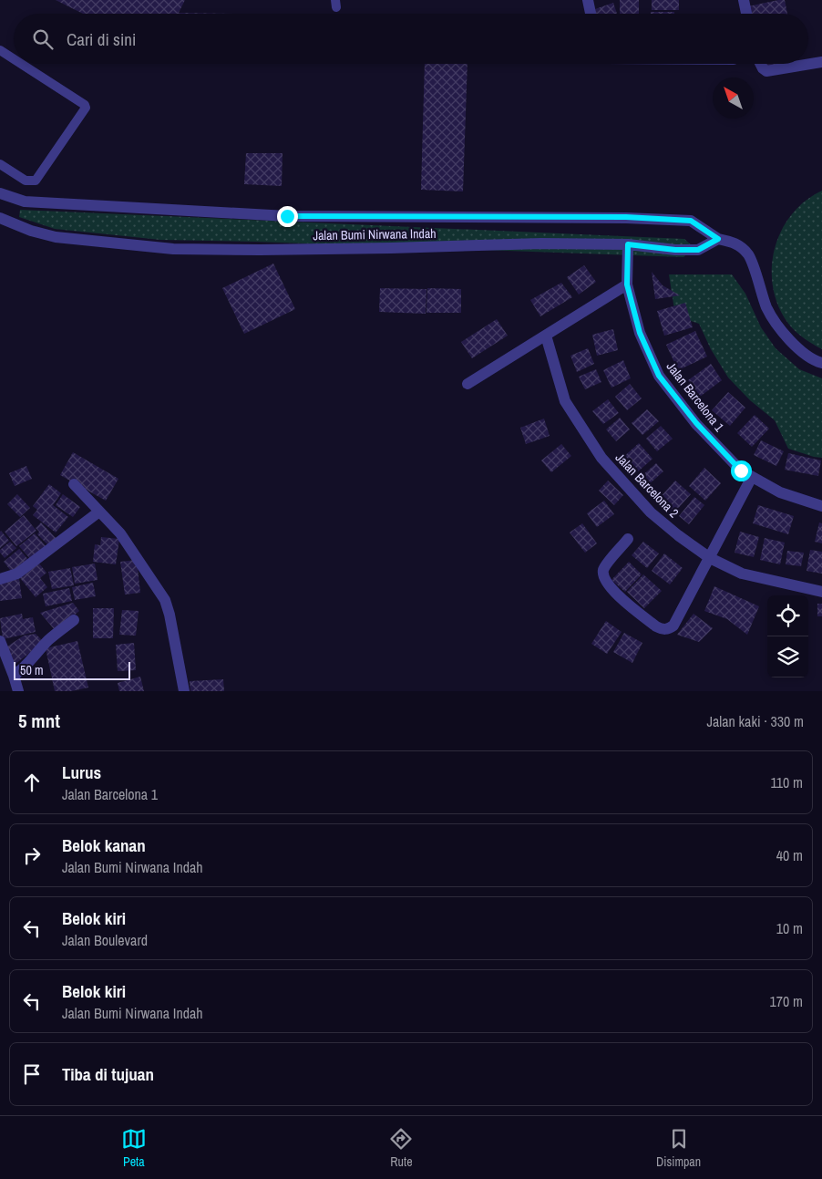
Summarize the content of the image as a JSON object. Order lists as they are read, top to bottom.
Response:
{
  "streets": {
    "street": ["Jalan Bumi Nirwana Indah", "Jalan Barcelona 1", "Jalan Barcelona 2"]
  },
  "crossings": [
    ["Jalan Bumi Nirwana Indah", "Jalan Barcelona 1"]
  ],
  "scale_bar": "50 m",
  "north": "top left",
  "page": {
    "search": "Cari di sini",
    "scale": "50 m",
    "heading": ["5 mnt", "Jalan kaki · 330 m"],
    "list": [
      ["Lurus", "Jalan Barcelona 1", "110 m"],
      ["Belok kanan", "Jalan Bumi Nirwana Indah", "40 m"],
      ["Belok kiri", "Jalan Boulevard", "10 m"],
      ["Belok kiri", "Jalan Bumi Nirwana Indah", "170 m"],
      "Tiba di tujuan"
    ],
    "nav": ["Peta", "Rute", "Disimpan"]
  }
}
